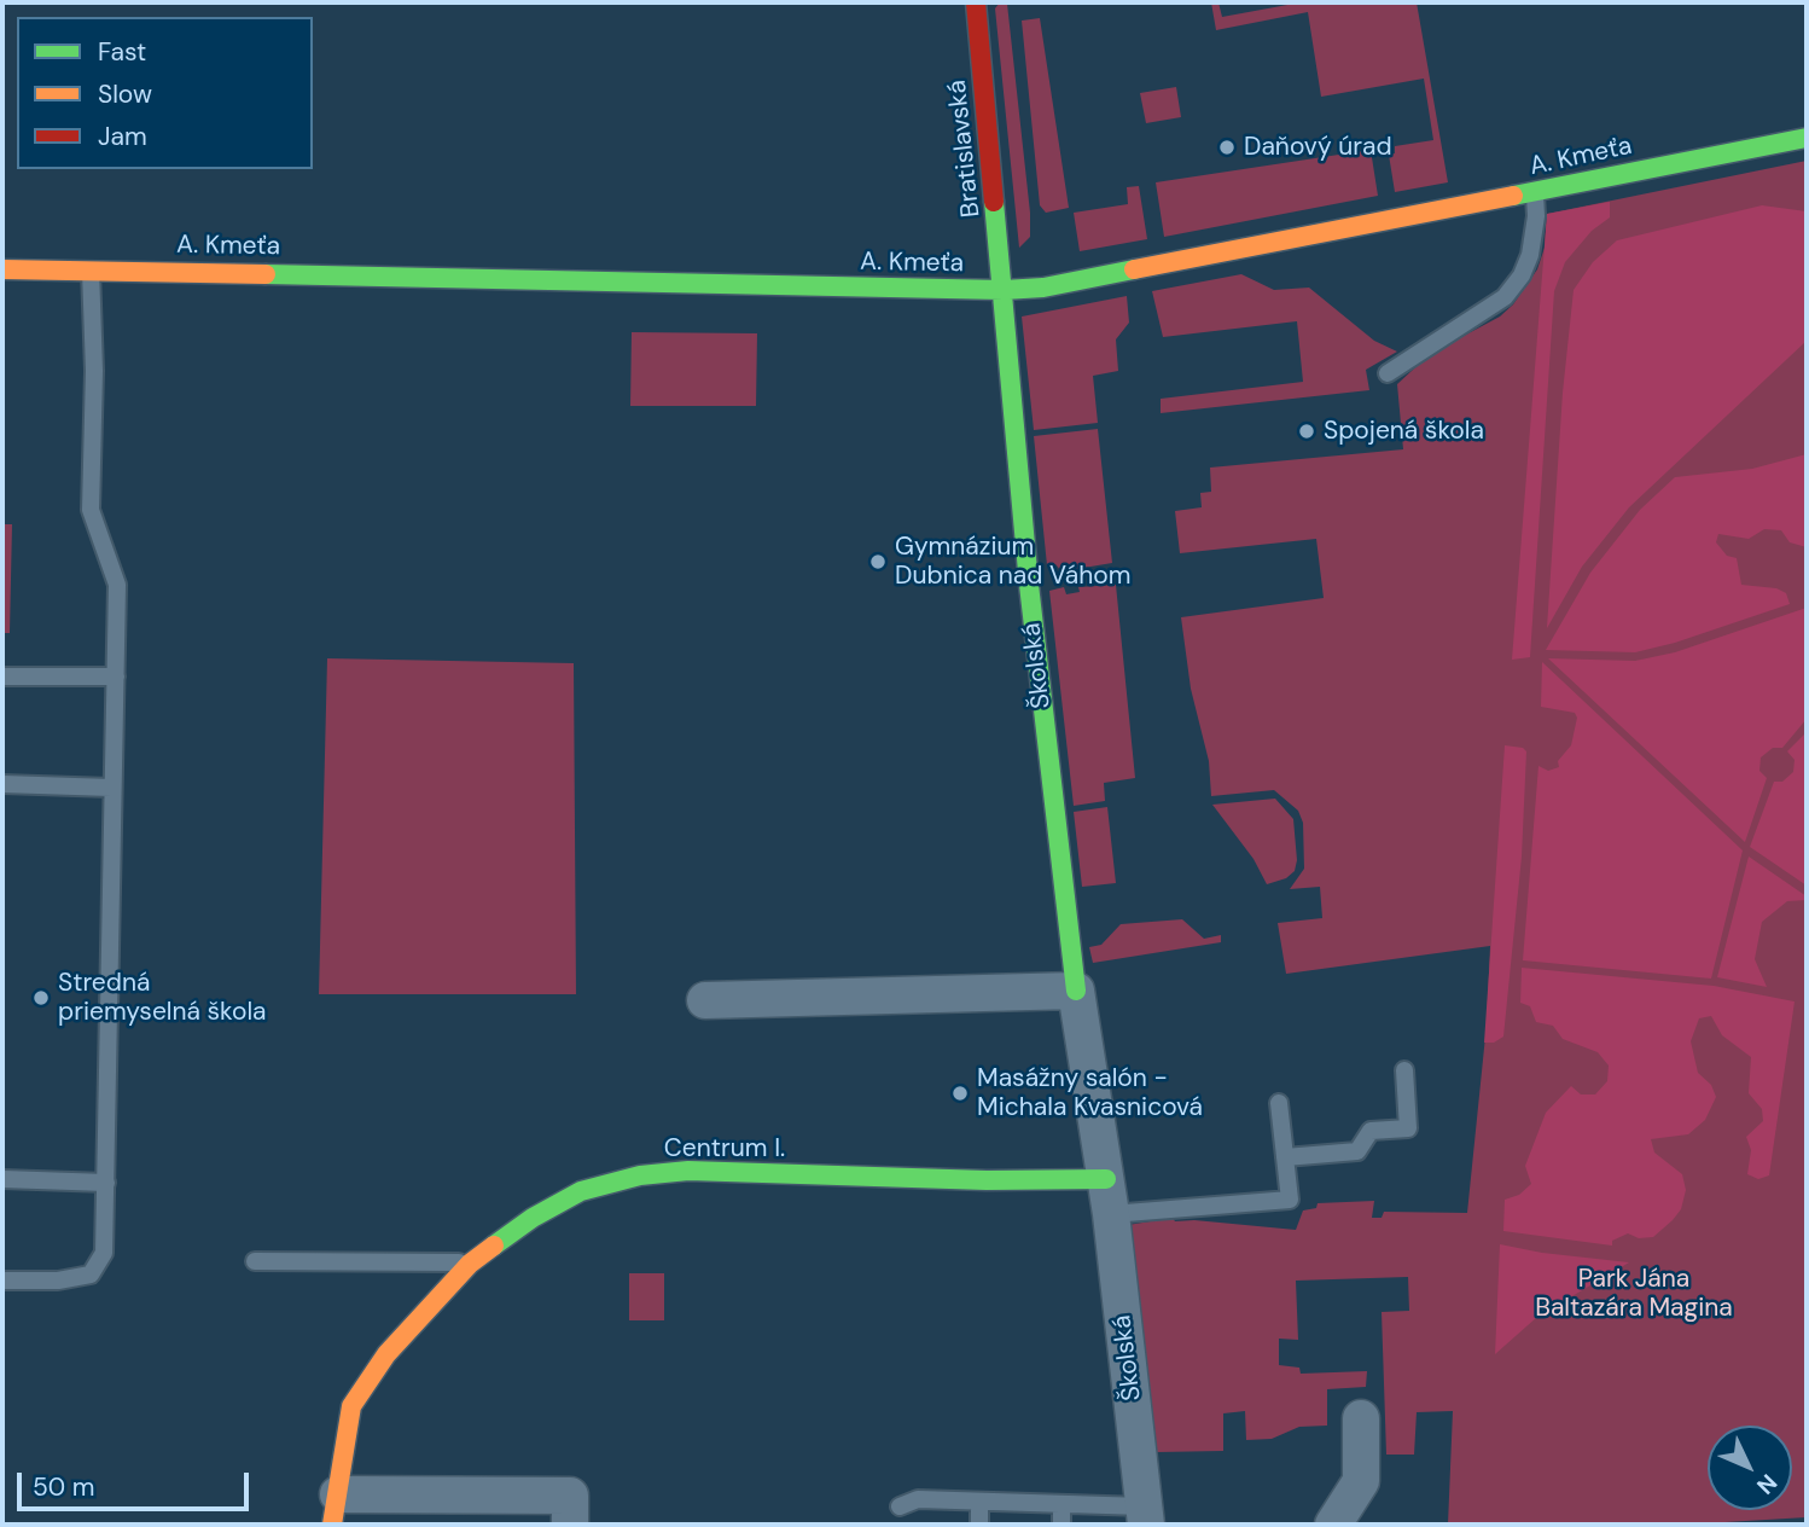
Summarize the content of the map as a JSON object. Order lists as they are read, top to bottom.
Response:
{
  "streets": {
    "street": [
      "Bratislavská",
      "A. Kmeťa",
      "Školská",
      "Centrum I."
    ]
  },
  "crossings": [
    ["Bratislavská", "A. Kmeťa"],
    ["Bratislavská", "Školská"],
    ["A. Kmeťa", "Školská"],
    ["Školská", "Centrum I."]
  ],
  "parks": ["Park Jána Baltazára Magina"],
  "places": [
    "Daňový úrad",
    "Spojená škola",
    "Gymnázium Dubnica nad Váhom",
    "Stredná priemyselná škola",
    "Masážny salón - Michala Kvasnicová"
  ],
  "legend": ["Fast", "Slow", "Jam"],
  "scale_bar": "50 m",
  "north": "bottom right"
}
